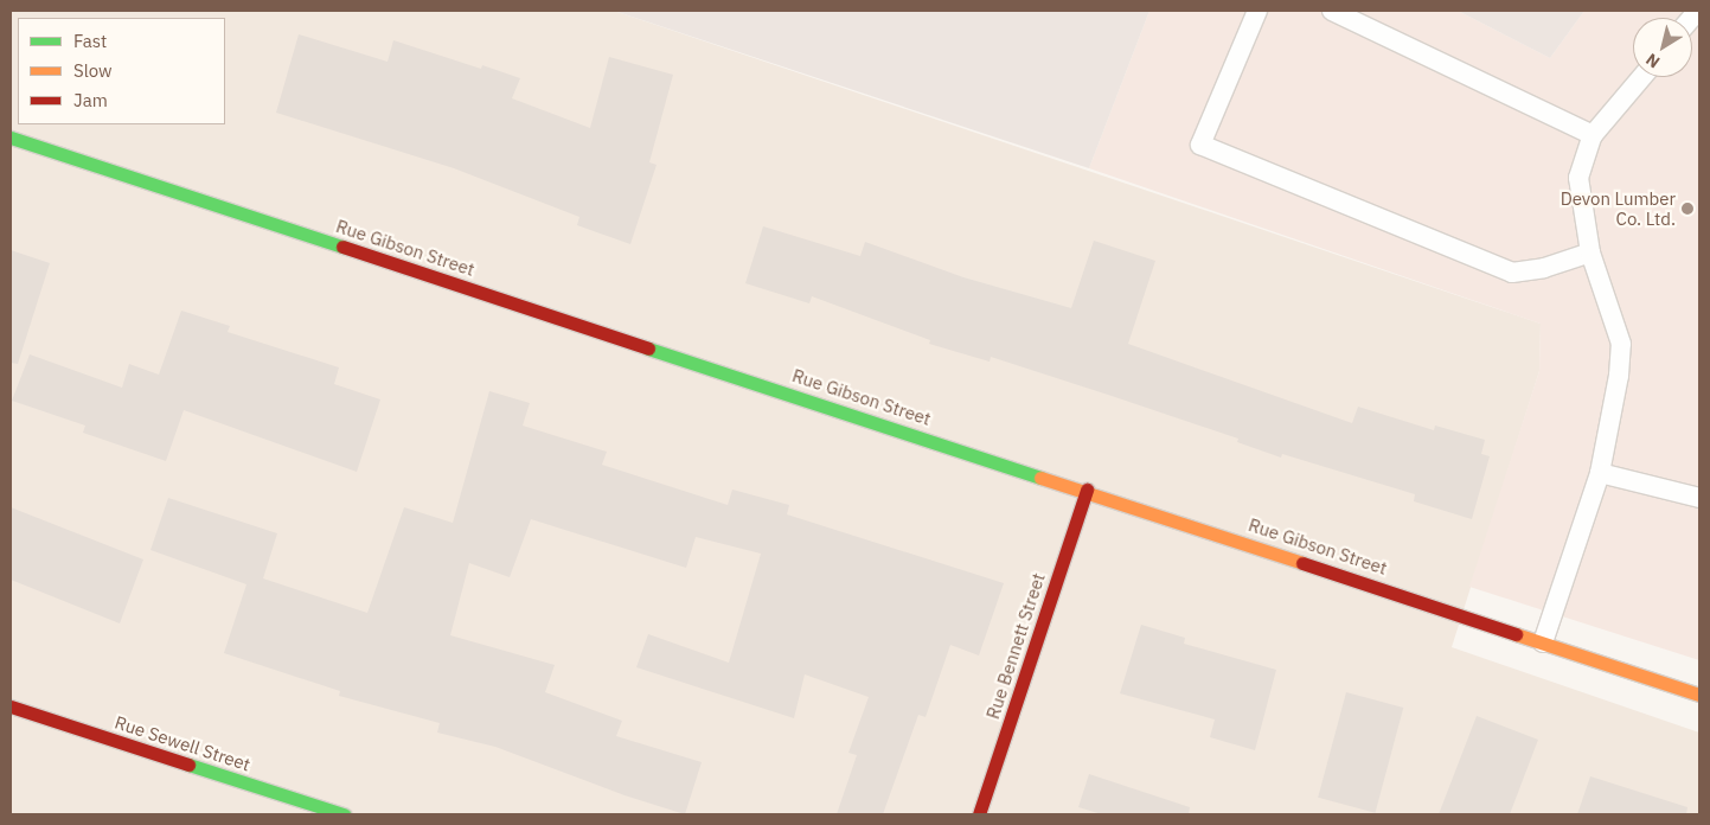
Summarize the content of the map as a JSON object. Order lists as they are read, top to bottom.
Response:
{
  "streets": {
    "main road": ["Rue Gibson Street", "Rue Bennett Street", "Rue Sewell Street"]
  },
  "crossings": [
    ["Rue Gibson Street", "Rue Bennett Street"]
  ],
  "places": ["Devon Lumber Co. Ltd."],
  "legend": ["Fast", "Slow", "Jam"],
  "north": "bottom left"
}
